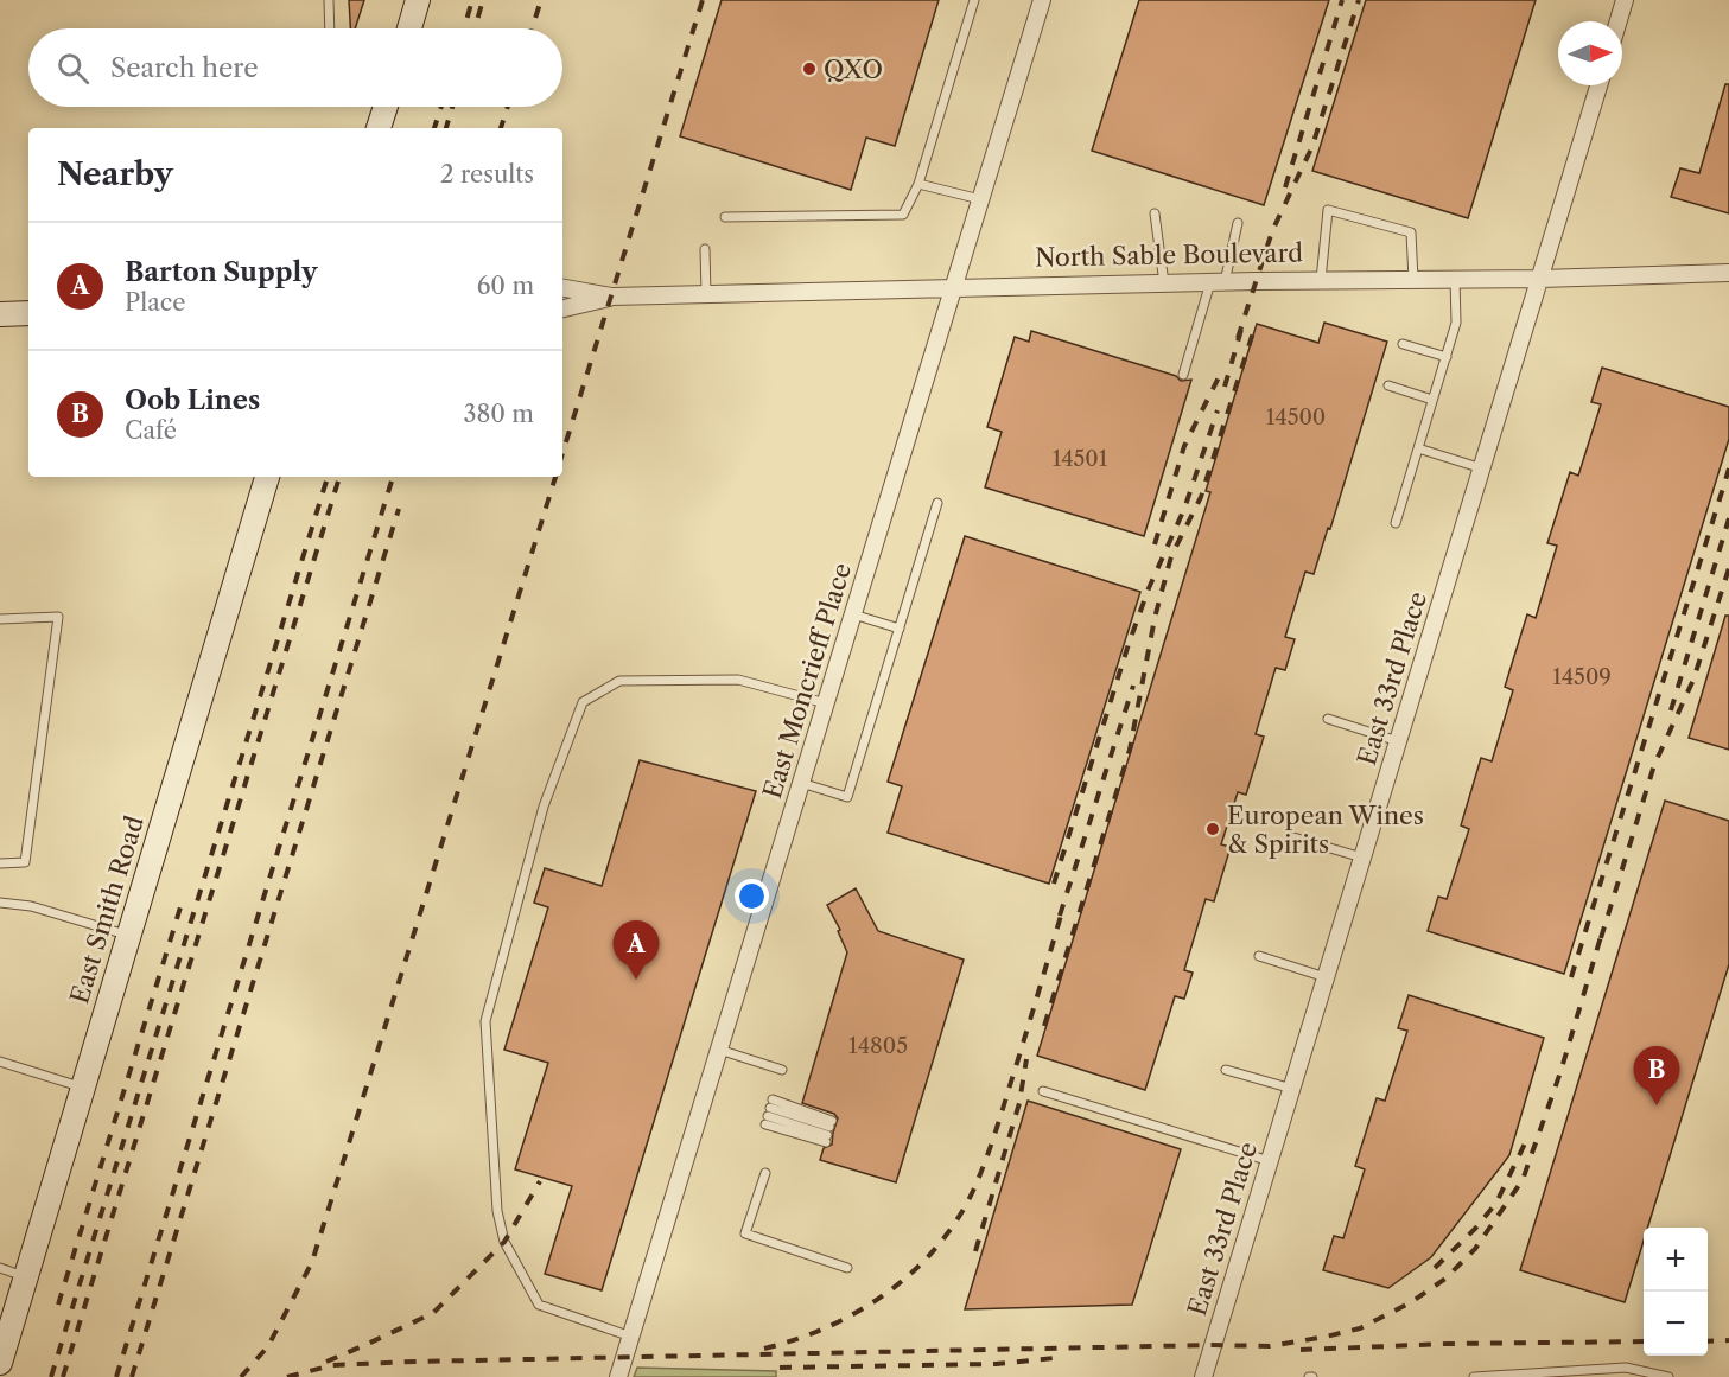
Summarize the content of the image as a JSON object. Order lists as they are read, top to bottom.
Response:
{
  "streets": {
    "street": [
      "North Sable Boulevard",
      "East 33rd Place",
      "East Moncrieff Place",
      "East Smith Road"
    ]
  },
  "crossings": [
    ["North Sable Boulevard", "East 33rd Place"],
    ["North Sable Boulevard", "East Moncrieff Place"]
  ],
  "places": ["QXO", "European Wines & Spirits"],
  "house_numbers": [
    "14500",
    "14501",
    "14509",
    "14805"
  ],
  "north": "right",
  "page": {
    "search": "Search here",
    "heading": ["Nearby", "2 results"],
    "list": [
      {
        "mark": "A",
        "name": "Barton Supply",
        "note": "Place",
        "value": "60 m"
      },
      {
        "mark": "B",
        "name": "Oob Lines",
        "note": "Café",
        "value": "380 m"
      }
    ],
    "pins": ["A", "B"],
    "map_buttons": ["+", "−"]
  }
}
